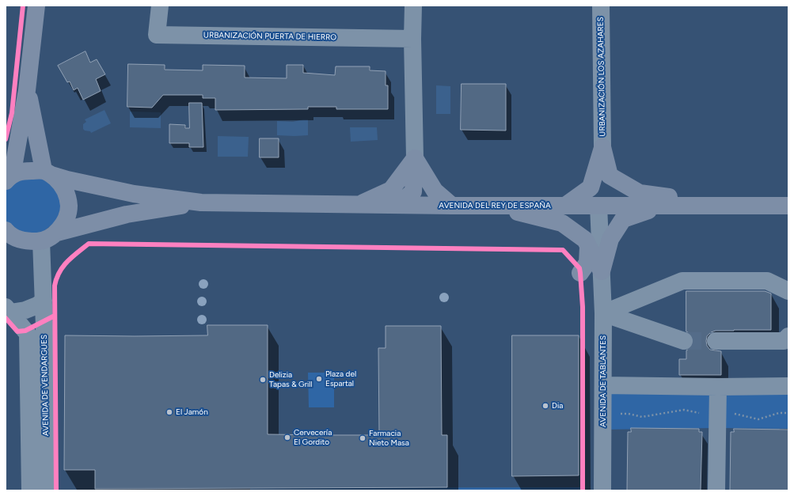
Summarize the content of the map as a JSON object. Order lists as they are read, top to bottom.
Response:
{
  "streets": {
    "main road": ["AVENIDA DEL REY DE ESPAÑA"],
    "street": [
      "URBANIZACIÓN PUERTA DE HIERRO",
      "URBANIZACIÓN LOS AZAHARES",
      "AVENIDA DE TABLANTES",
      "AVENIDA DE VENDARGUES"
    ]
  },
  "crossings": [
    ["AVENIDA DEL REY DE ESPAÑA", "AVENIDA DE TABLANTES"]
  ],
  "places": [
    "Plaza del Espartal",
    "Delizia Tapas & Grill",
    "Dia",
    "El Jamón",
    "Cervecería El Gordito",
    "Farmacia Nieto Masa"
  ]
}
